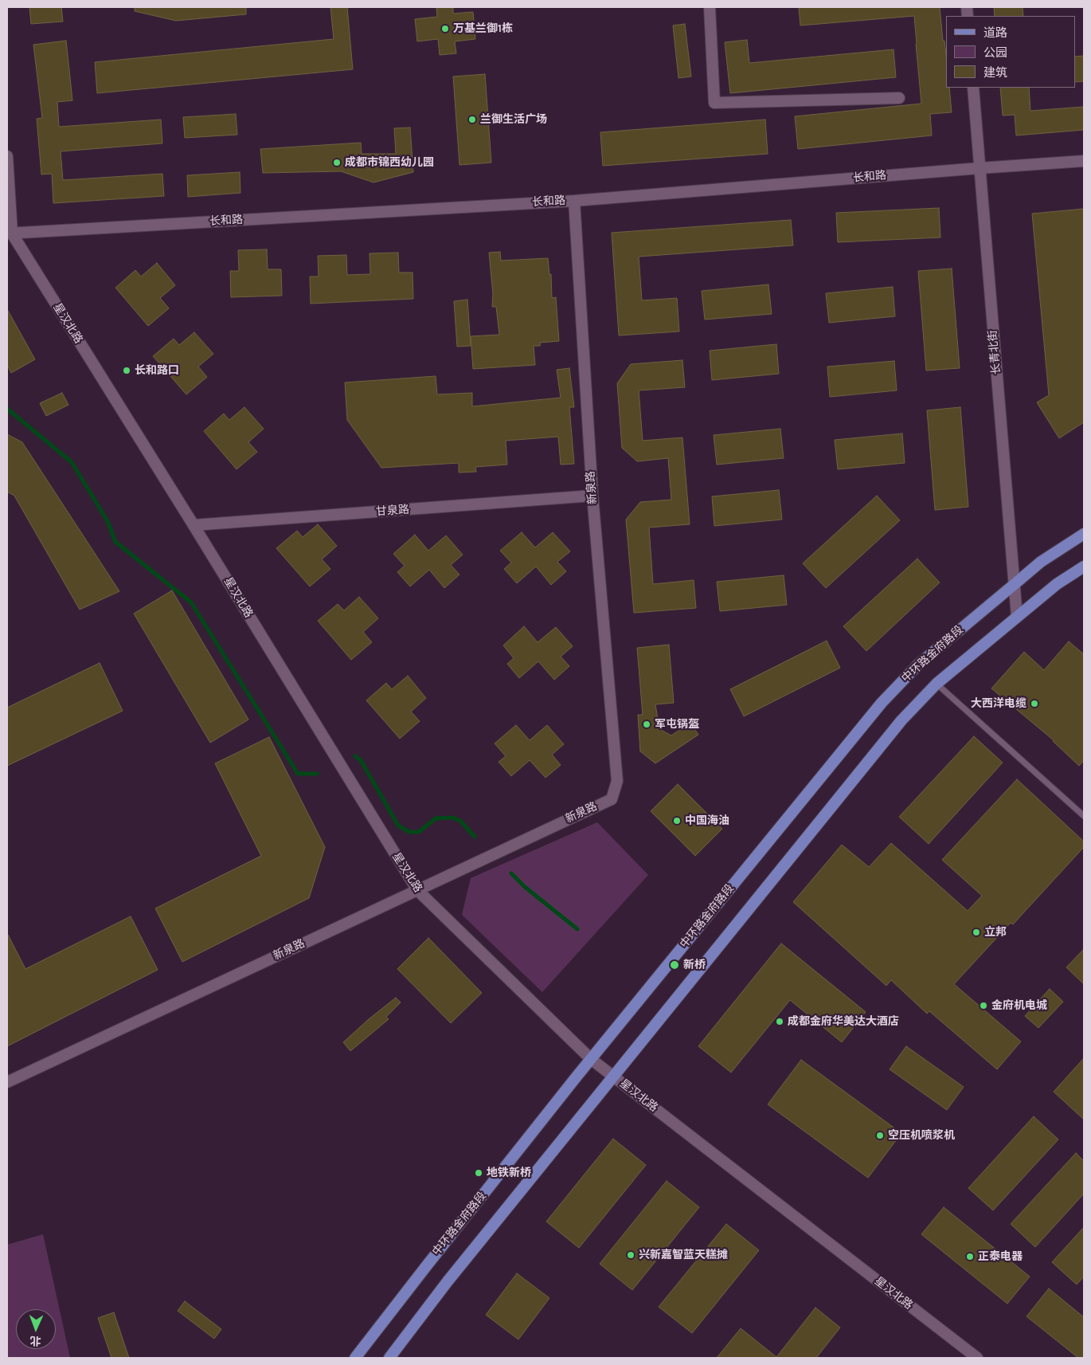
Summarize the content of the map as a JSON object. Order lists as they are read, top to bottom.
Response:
{
  "streets": {
    "main road": ["中环路金府路段"],
    "street": [
      "长和路",
      "星汉北路",
      "长青北街",
      "新泉路",
      "甘泉路"
    ]
  },
  "crossings": [
    ["长和路", "星汉北路"],
    ["长和路", "长青北街"],
    ["长和路", "新泉路"],
    ["星汉北路", "新泉路"],
    ["星汉北路", "甘泉路"],
    ["星汉北路", "中环路金府路段"],
    ["长青北街", "中环路金府路段"],
    ["新泉路", "甘泉路"]
  ],
  "places": [
    "万基兰御1栋",
    "兰御生活广场",
    "成都市锦西幼儿园",
    "长和路口",
    "大西洋电缆",
    "军屯锅盔",
    "中国海油",
    "立邦",
    "新桥",
    "金府机电城",
    "成都金府华美达大酒店",
    "空压机喷浆机",
    "地铁新桥",
    "兴新嘉智蓝天糕摊",
    "正泰电器"
  ],
  "legend": ["道路", "公园", "建筑"],
  "north": "bottom"
}
